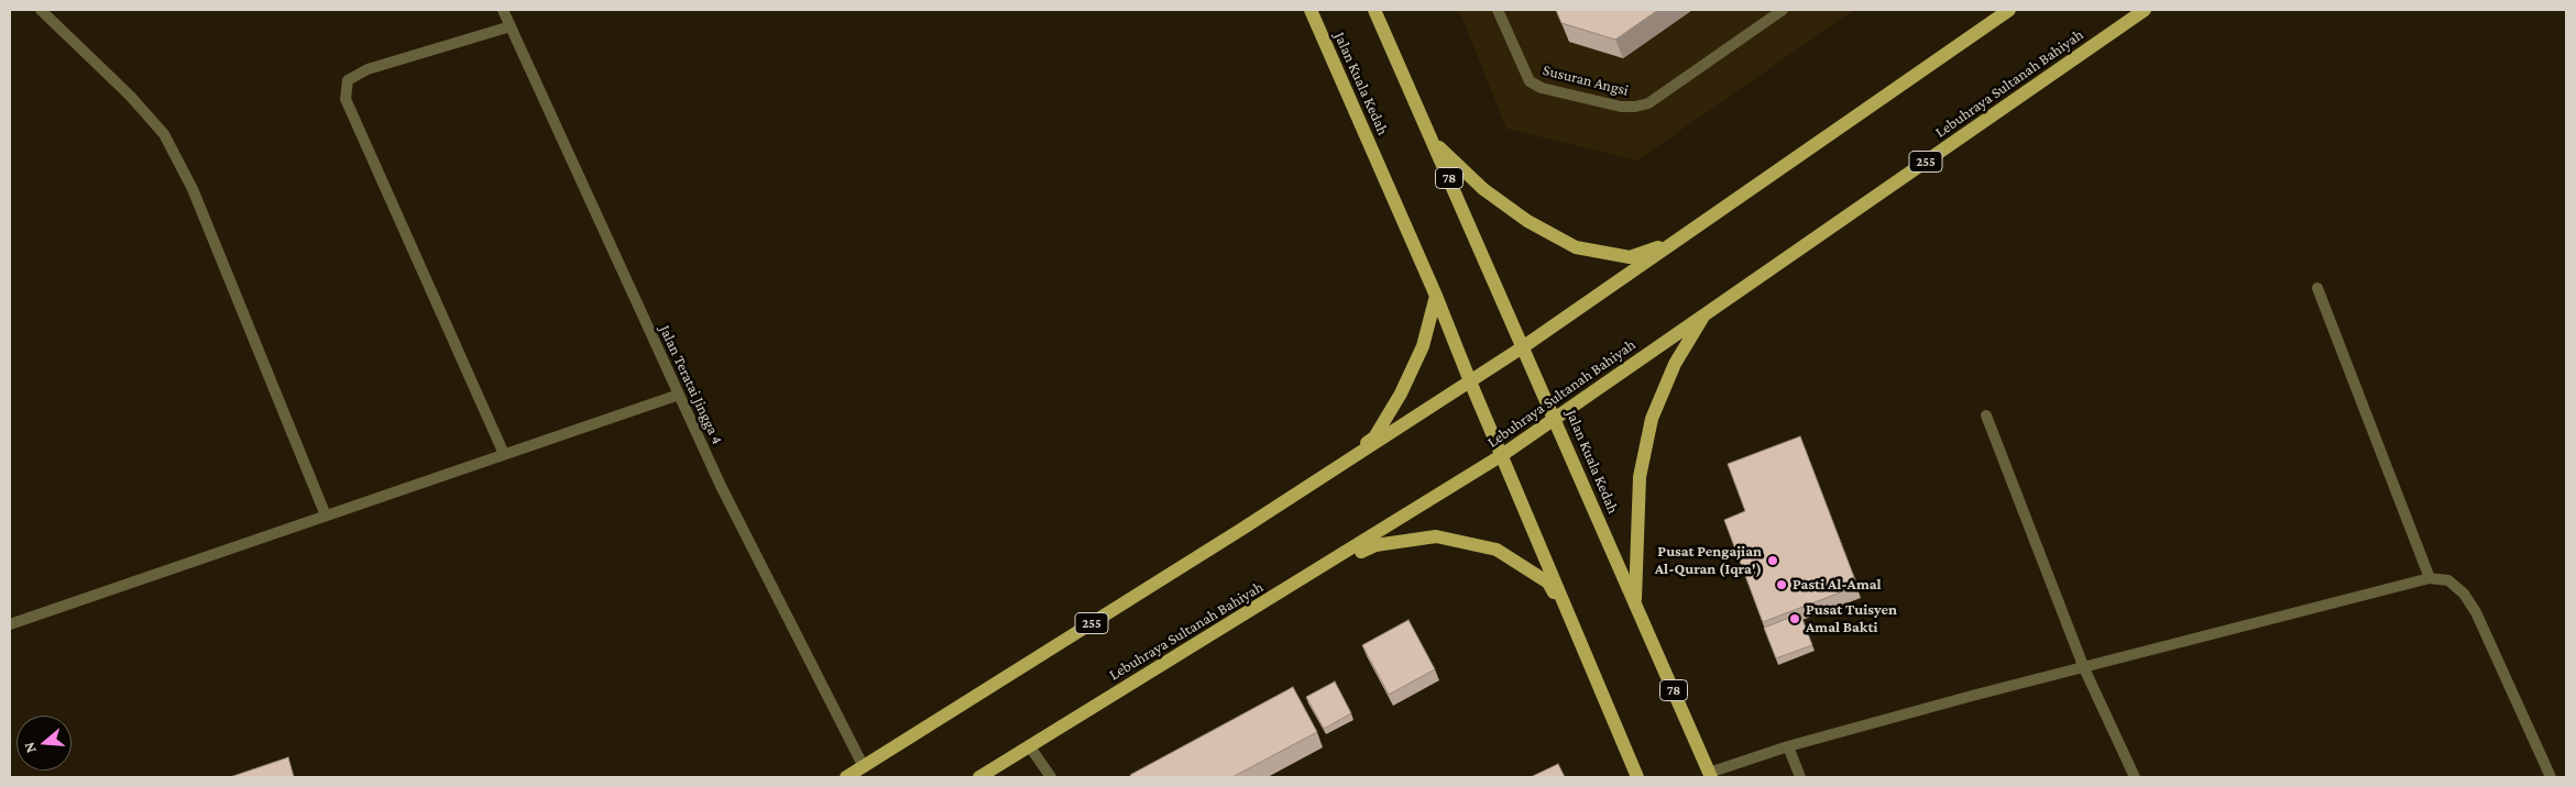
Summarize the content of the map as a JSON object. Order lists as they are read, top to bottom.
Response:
{
  "streets": {
    "main road": [
      "Jalan Kuala Kedah",
      "Lebuhraya Sultanah Bahiyah",
      "255",
      "78"
    ],
    "street": ["Susuran Angsi", "Jalan Teratai Jingga 4"]
  },
  "crossings": [
    ["Jalan Kuala Kedah", "Lebuhraya Sultanah Bahiyah"],
    ["Jalan Kuala Kedah", "255"],
    ["255", "Jalan Teratai Jingga 4"]
  ],
  "places": ["Pusat Pengajian Al-Quran (Iqra')", "Pasti Al-Amal", "Pusat Tuisyen Amal Bakti"],
  "north": "left"
}
